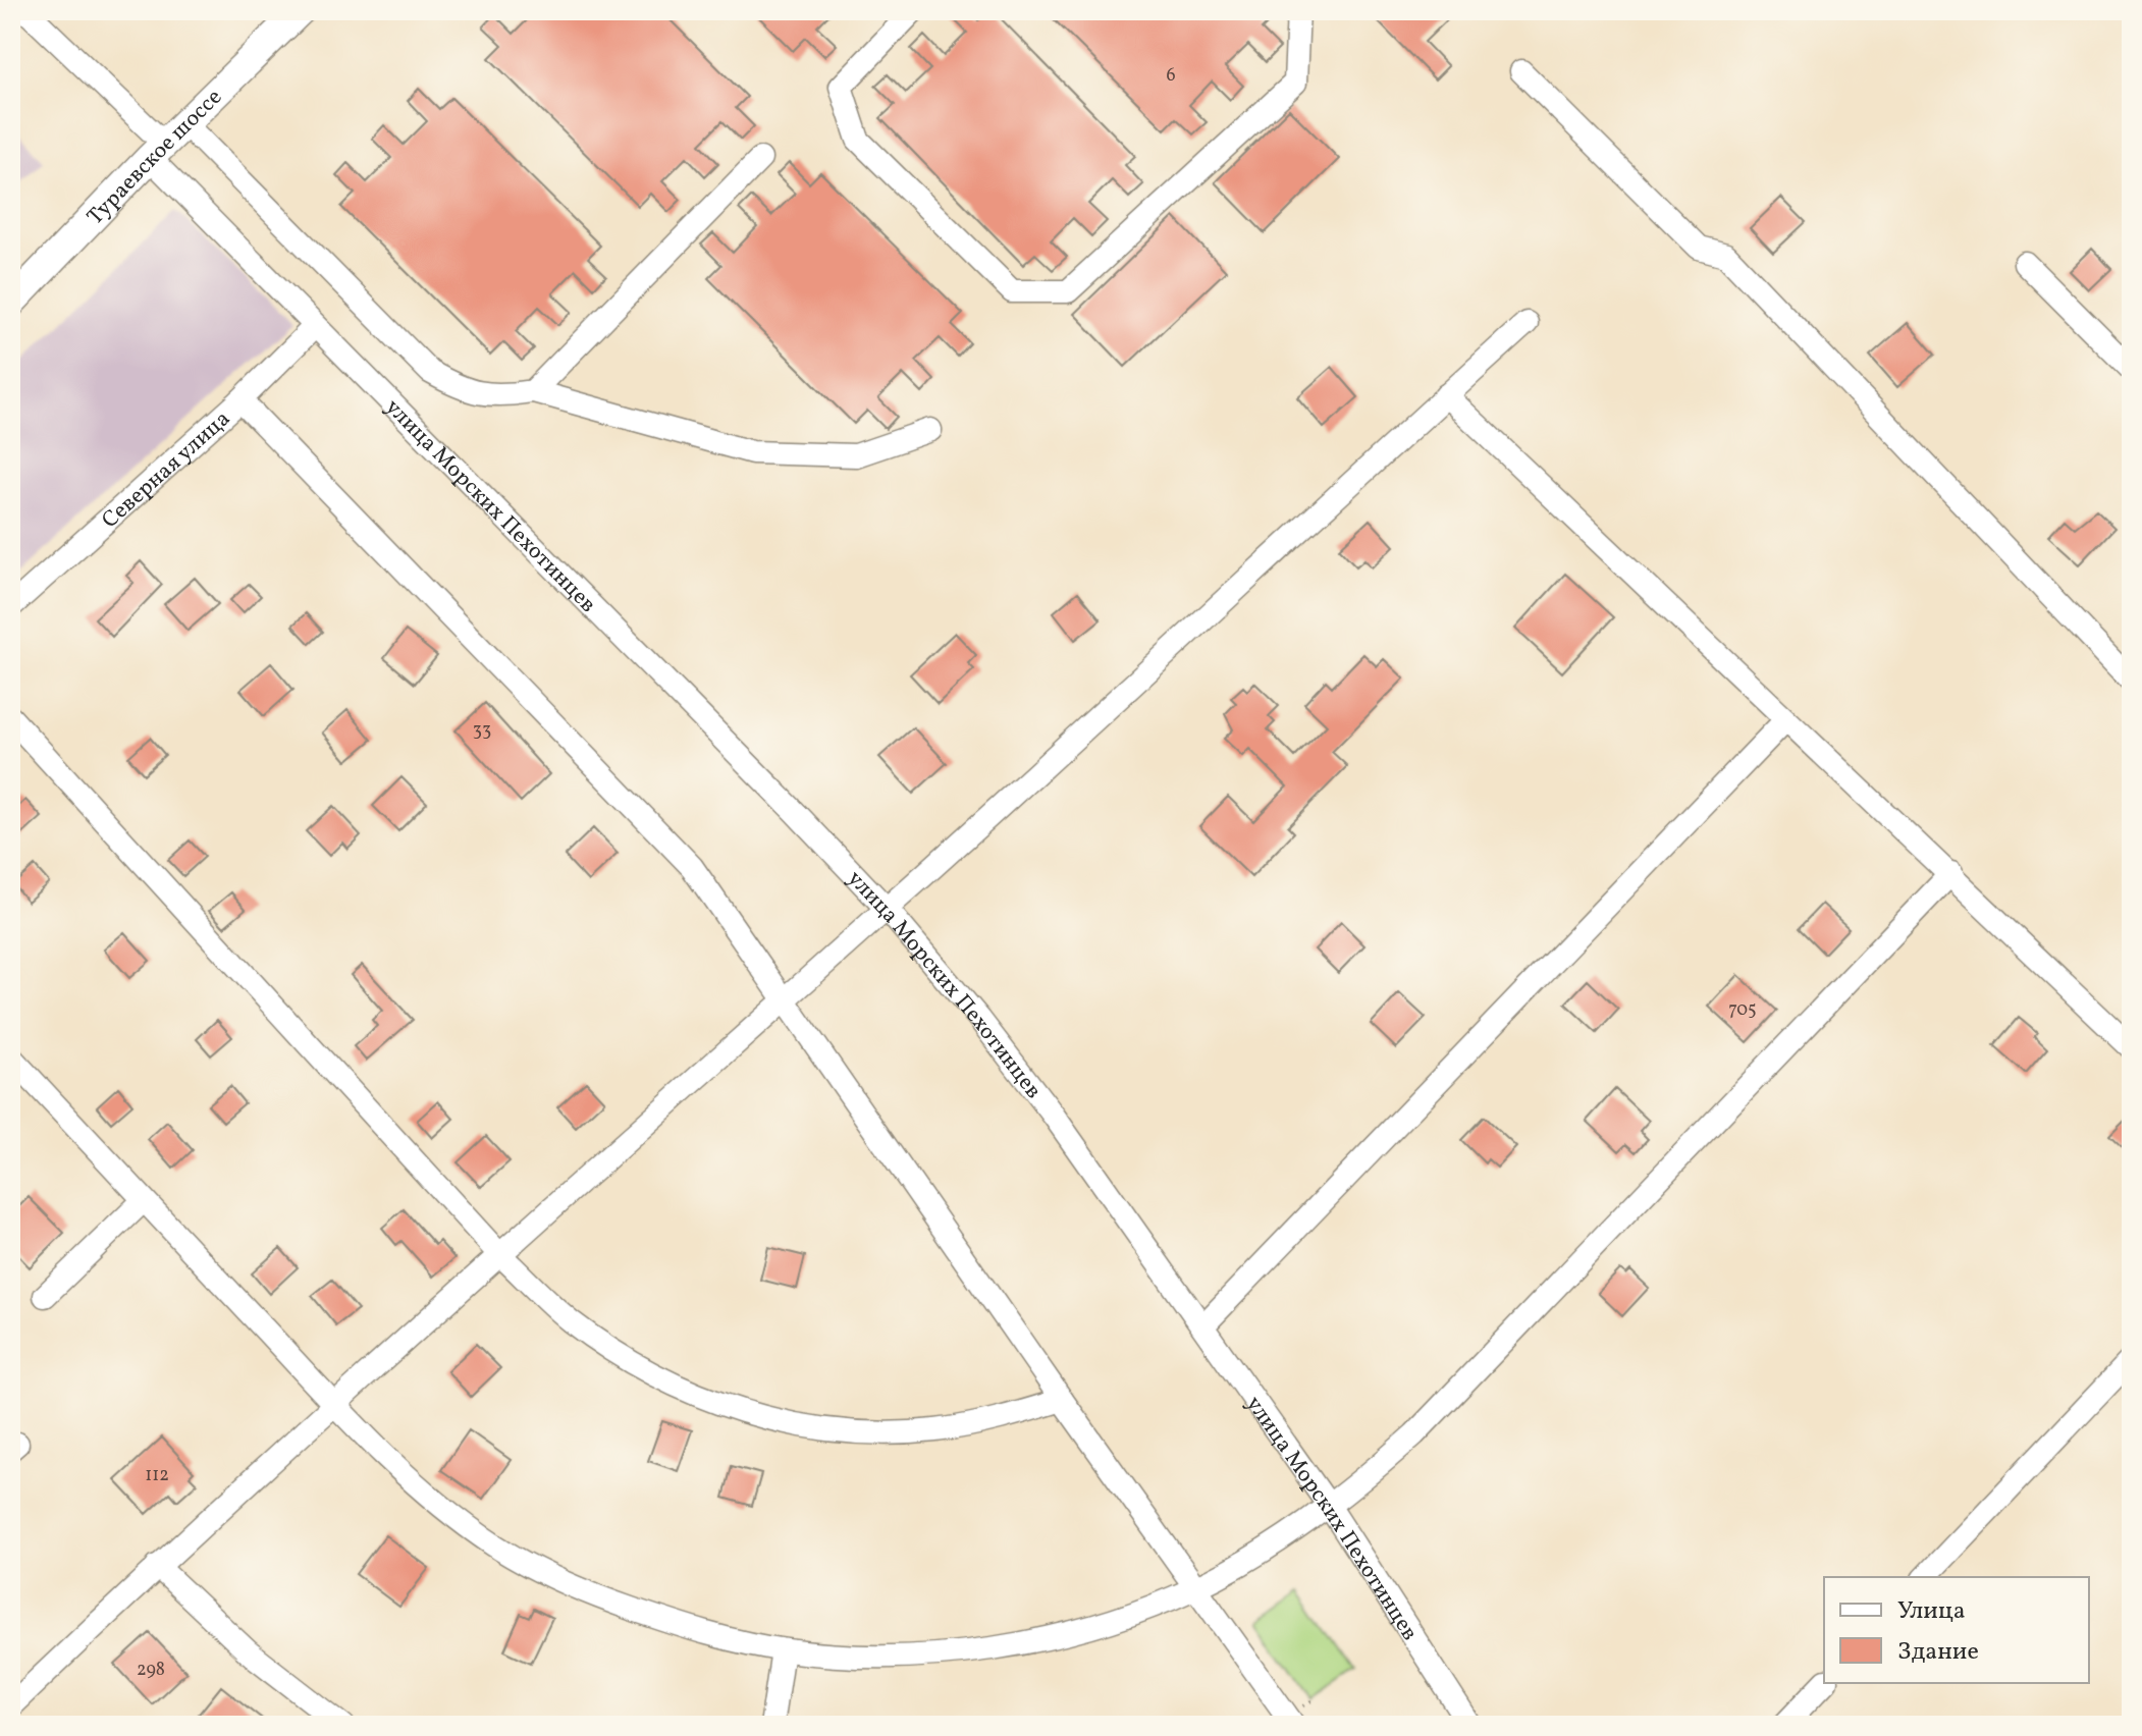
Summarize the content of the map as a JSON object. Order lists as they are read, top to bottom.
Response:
{
  "streets": {
    "main road": ["Тураевское шоссе"],
    "street": ["Северная улица", "улица Морских Пехотинцев"]
  },
  "crossings": [
    ["Тураевское шоссе", "улица Морских Пехотинцев"],
    ["Северная улица", "улица Морских Пехотинцев"]
  ],
  "house_numbers": [
    "6",
    "33",
    "705",
    "112",
    "298"
  ],
  "legend": ["Улица", "Здание"]
}
